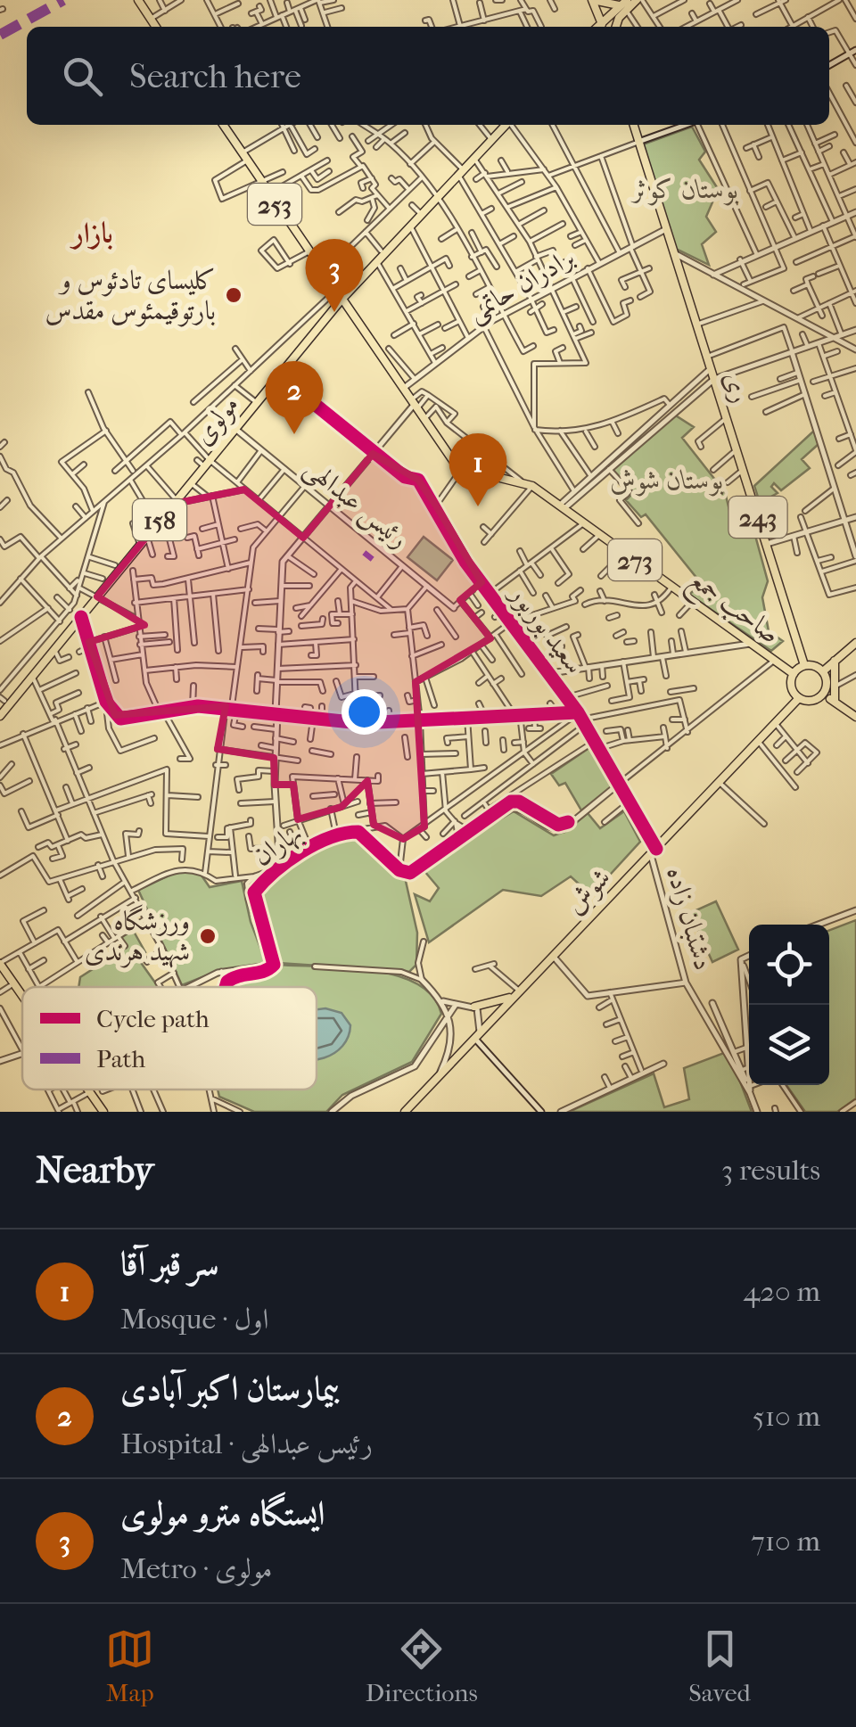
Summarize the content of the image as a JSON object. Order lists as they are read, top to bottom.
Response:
{
  "streets": {
    "main road": [
      "253",
      "ری",
      "مولوی",
      "243",
      "158",
      "273",
      "صاحب جمع",
      "شوش"
    ],
    "street": [
      "برادران حاتمی",
      "رئیس عبدالهی",
      "سعید بوربور",
      "بهاران",
      "دشتبان زاده"
    ]
  },
  "crossings": [
    ["253", "مولوی"],
    ["برادران حاتمی", "ری"],
    ["ری", "صاحب جمع"],
    ["ری", "شوش"],
    ["مولوی", "رئیس عبدالهی"],
    ["مولوی", "سعید بوربور"],
    ["صاحب جمع", "شوش"],
    ["سعید بوربور", "دشتبان زاده"],
    ["شوش", "دشتبان زاده"]
  ],
  "districts": ["بازار"],
  "parks": ["بوستان کوثر", "بوستان شوش"],
  "places": ["کلیسای تادئوس و بارتوقیمئوس مقدس", "ورزشگاه شهید هرندی"],
  "legend": ["Cycle path", "Path"],
  "page": {
    "search": "Search here",
    "pins": ["3", "2", "1"],
    "heading": ["Nearby", "3 results"],
    "list": [
      {
        "mark": "1",
        "name": "سر قبر آقا",
        "note": "Mosque · اول",
        "value": "420 m"
      },
      {
        "mark": "2",
        "name": "بیمارستان اکبر آبادی",
        "note": "Hospital · رئیس عبدالهی",
        "value": "510 m"
      },
      {
        "mark": "3",
        "name": "ایستگاه مترو مولوی",
        "note": "Metro · مولوی",
        "value": "710 m"
      }
    ],
    "nav": ["Map", "Directions", "Saved"]
  }
}
